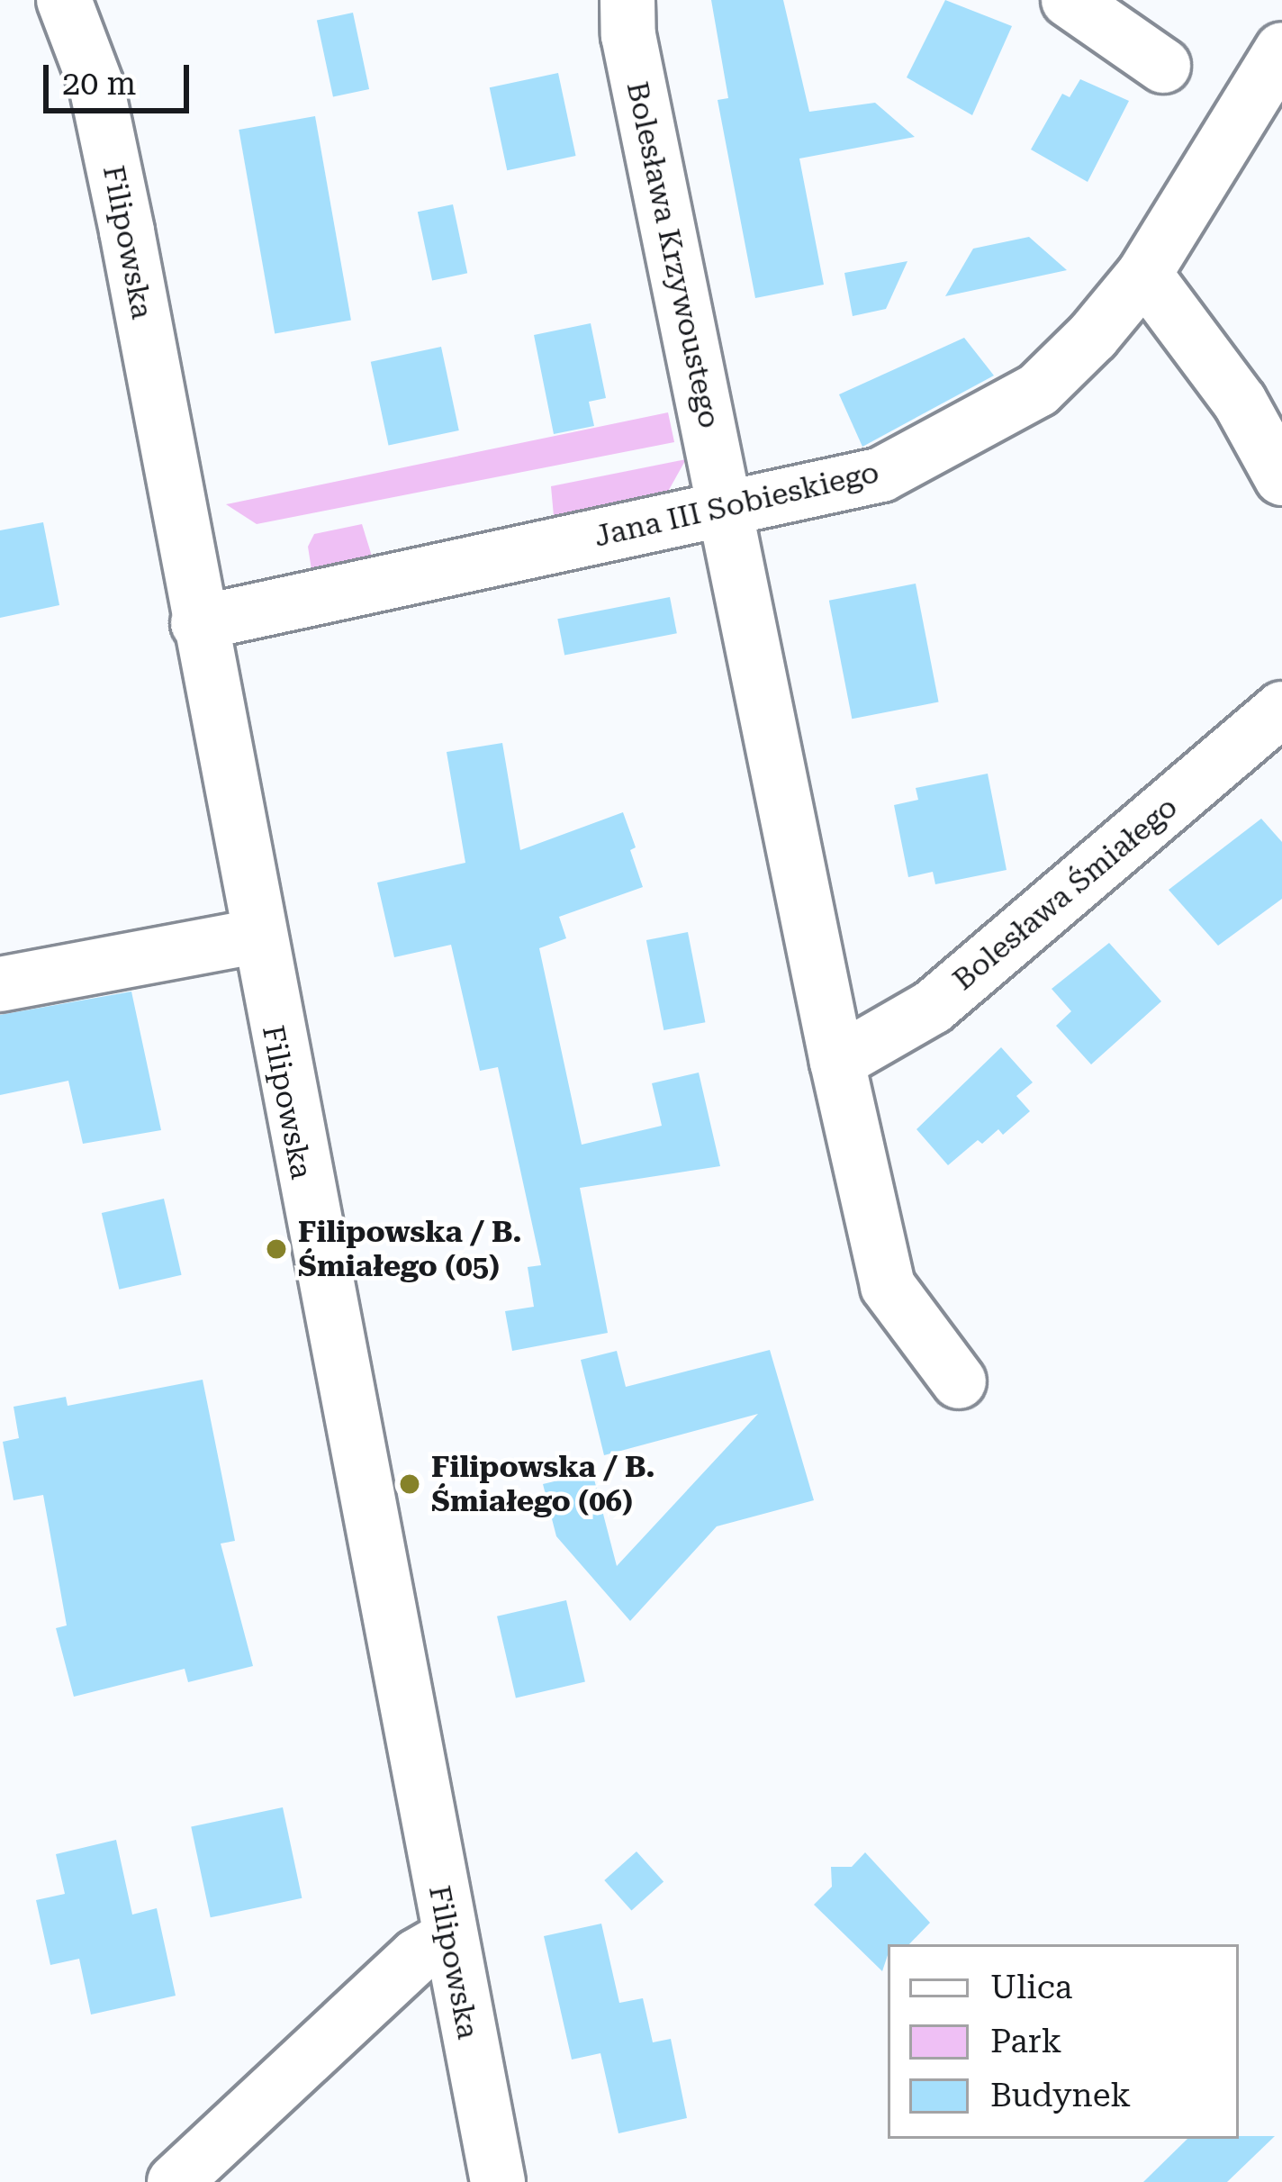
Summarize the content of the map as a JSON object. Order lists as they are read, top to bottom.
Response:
{
  "streets": {
    "street": [
      "Filipowska",
      "Bolesława Krzywoustego",
      "Jana III Sobieskiego",
      "Bolesława Śmiałego"
    ]
  },
  "crossings": [
    ["Filipowska", "Jana III Sobieskiego"],
    ["Bolesława Krzywoustego", "Jana III Sobieskiego"]
  ],
  "places": ["Filipowska / B. Śmiałego (05)", "Filipowska / B. Śmiałego (06)"],
  "legend": ["Ulica", "Park", "Budynek"],
  "scale_bar": "20 m"
}
